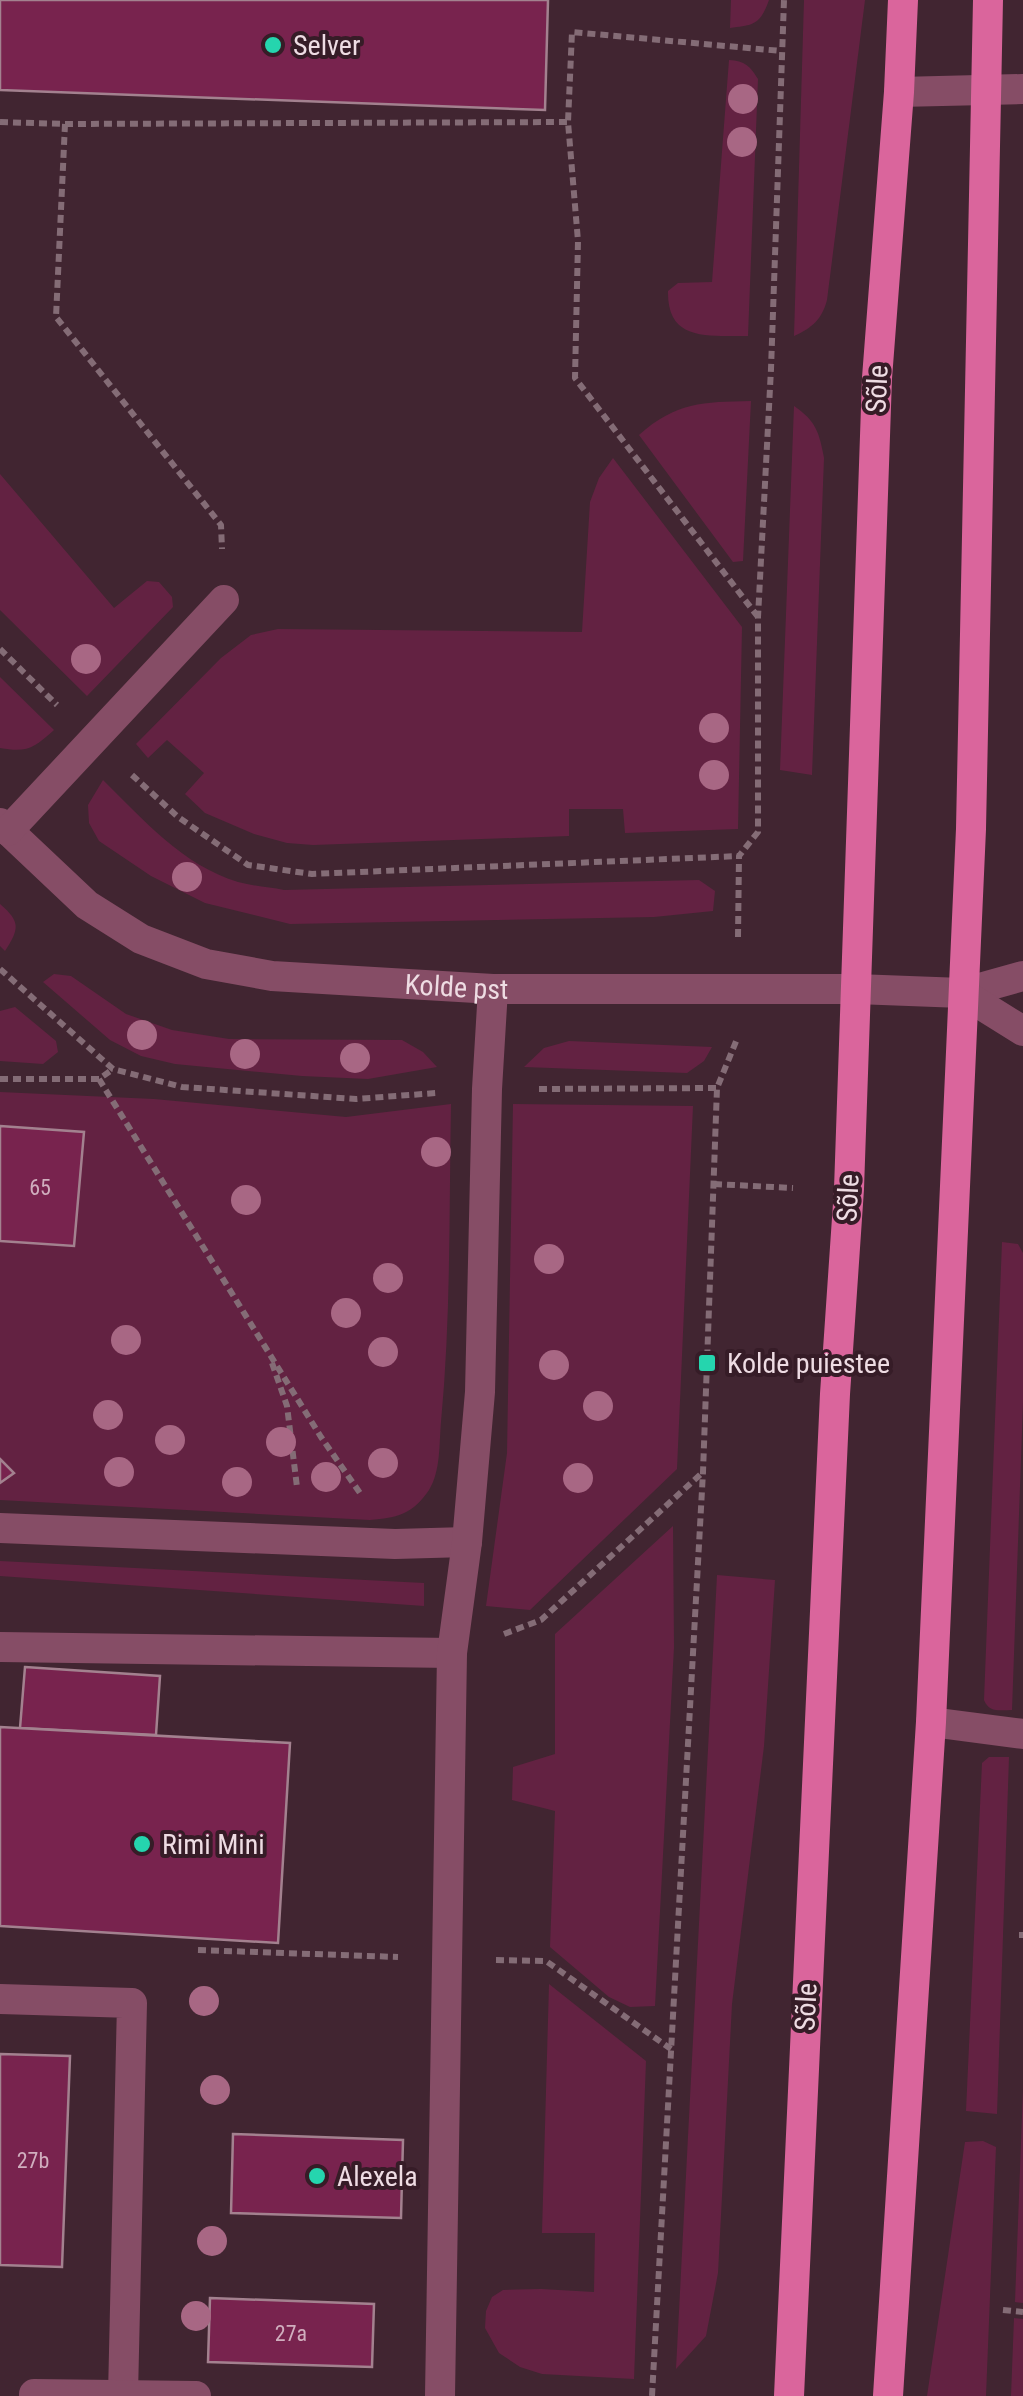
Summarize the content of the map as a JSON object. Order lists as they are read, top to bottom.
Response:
{
  "streets": {
    "main road": ["Sõle"],
    "street": ["Kolde pst"]
  },
  "crossings": [
    ["Sõle", "Kolde pst"]
  ],
  "places": {
    "other": ["Selver", "Rimi Mini", "Alexela"],
    "transit": ["Kolde puiestee"]
  },
  "house_numbers": ["65", "27b", "27a"]
}
